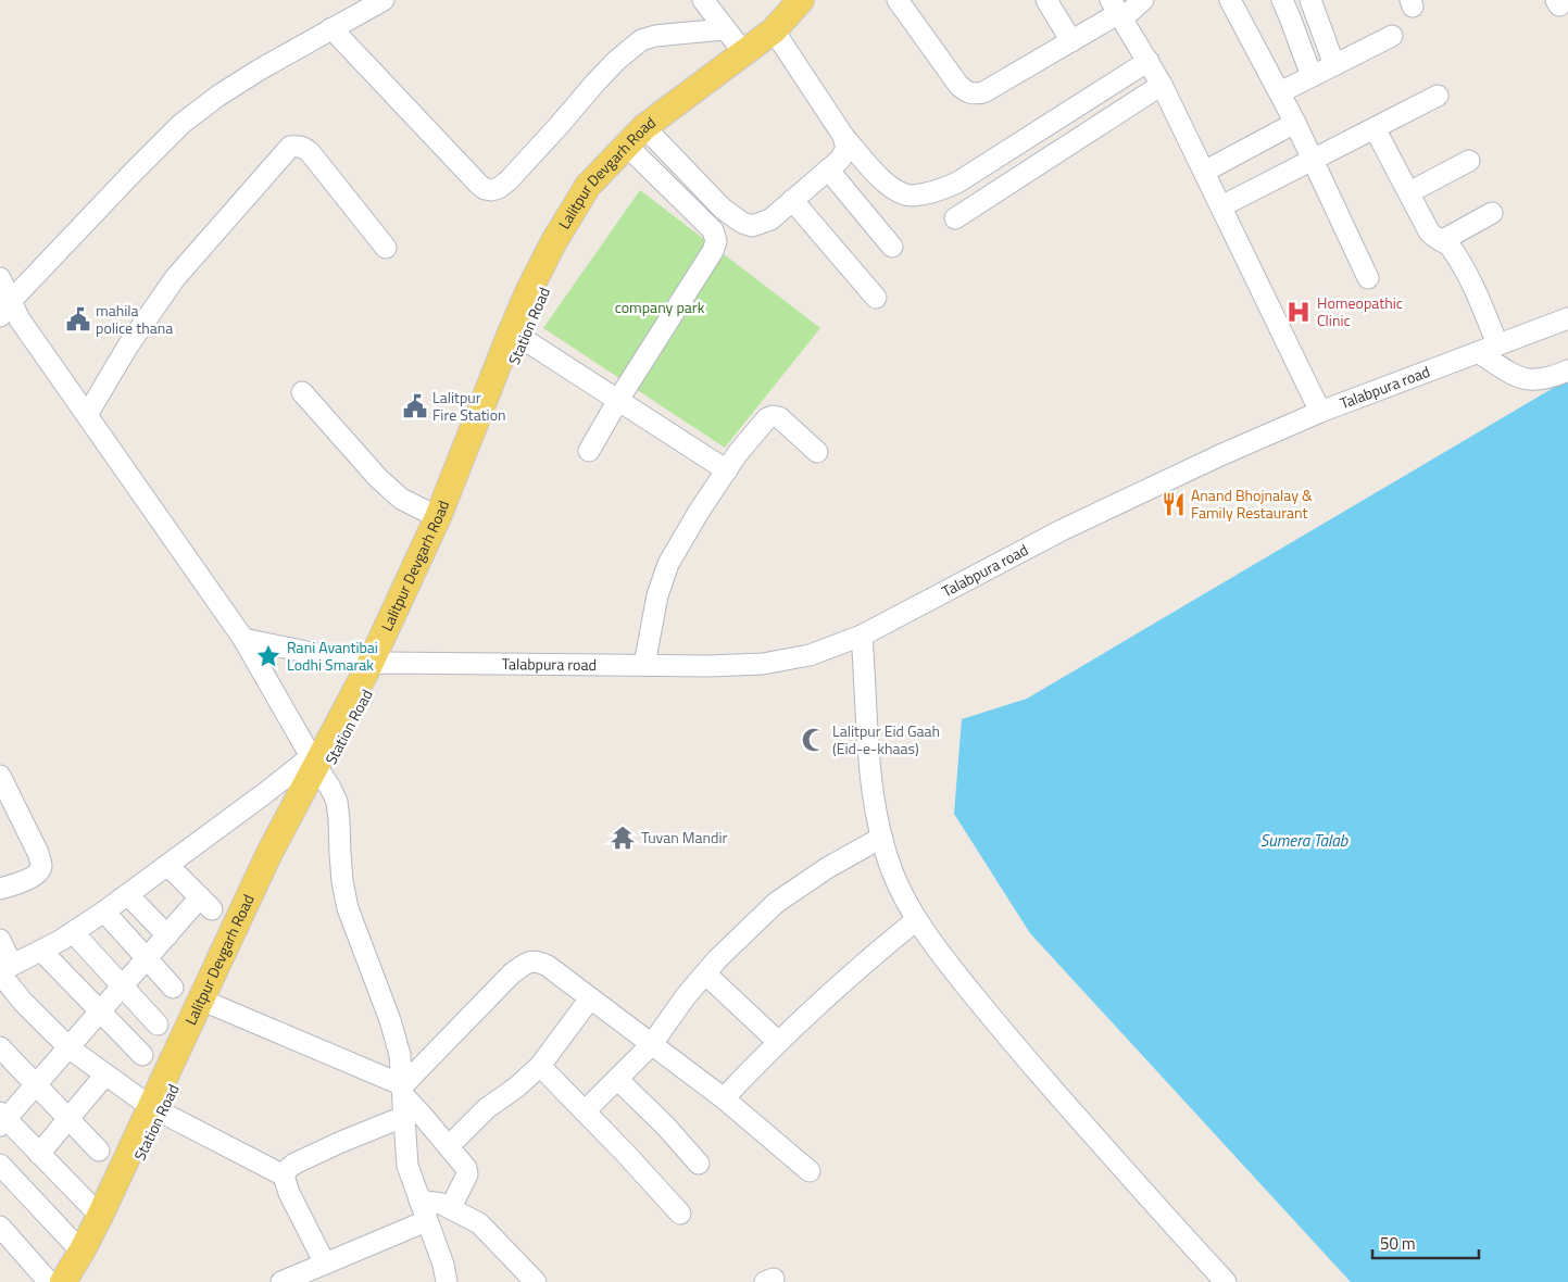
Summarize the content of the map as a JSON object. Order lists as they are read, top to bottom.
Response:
{
  "streets": {
    "main road": ["Lalitpur Devgarh Road", "Station Road"],
    "street": ["Talabpura road"]
  },
  "crossings": [
    ["Lalitpur Devgarh Road", "Station Road"],
    ["Lalitpur Devgarh Road", "Talabpura road"],
    ["Station Road", "Talabpura road"]
  ],
  "water": ["Sumera Talab"],
  "parks": ["company park"],
  "places": {
    "hospital": ["Homeopathic Clinic"],
    "public building": ["mahila police thana", "Lalitpur Fire Station"],
    "restaurant": ["Anand Bhojnalay & Family Restaurant"],
    "place": ["Rani Avantibai Lodhi Smarak"],
    "mosque": ["Lalitpur Eid Gaah (Eid-e-khaas)"],
    "temple": ["Tuvan Mandir"]
  },
  "scale_bar": "50 m"
}
